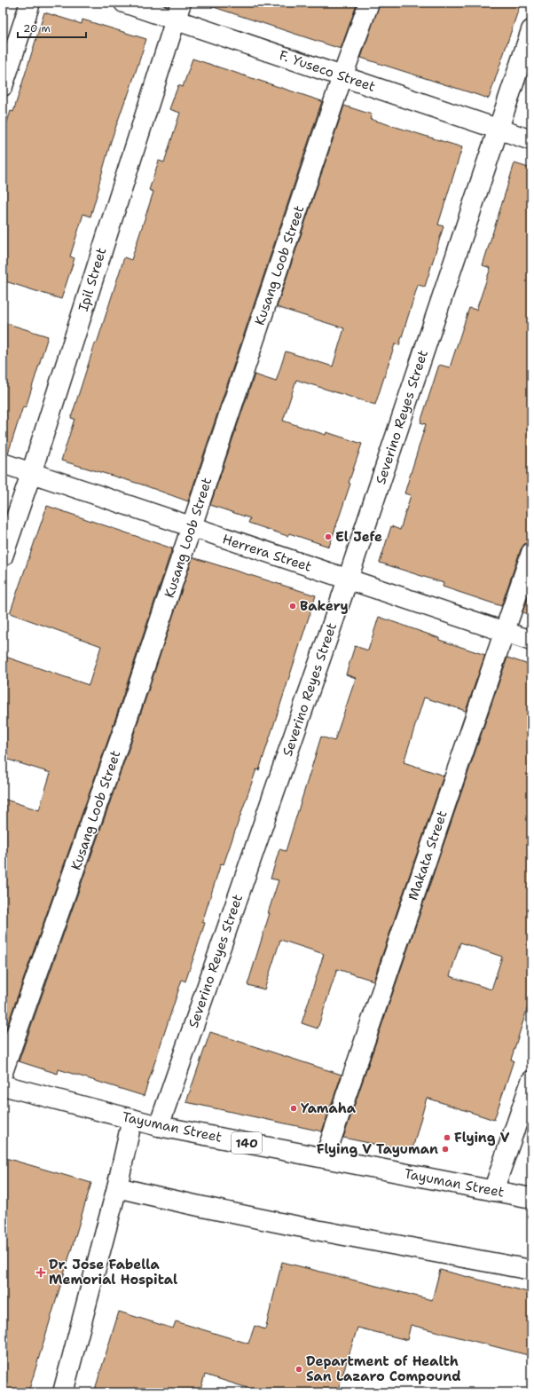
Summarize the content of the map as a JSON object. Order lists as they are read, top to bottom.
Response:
{
  "streets": {
    "street": [
      "F. Yuseco Street",
      "Kusang Loob Street",
      "Ipil Street",
      "Severino Reyes Street",
      "Herrera Street",
      "Makata Street",
      "Tayuman Street",
      "140"
    ]
  },
  "crossings": [
    ["F. Yuseco Street", "Kusang Loob Street"],
    ["F. Yuseco Street", "Ipil Street"],
    ["F. Yuseco Street", "Severino Reyes Street"],
    ["Kusang Loob Street", "Herrera Street"],
    ["Ipil Street", "Herrera Street"],
    ["Severino Reyes Street", "Herrera Street"],
    ["Severino Reyes Street", "Tayuman Street"],
    ["Herrera Street", "Makata Street"],
    ["Makata Street", "Tayuman Street"]
  ],
  "places": {
    "other": [
      "El Jefe",
      "Bakery",
      "Yamaha",
      "Flying V",
      "Flying V Tayuman",
      "Department of Health San Lazaro Compound"
    ],
    "health": ["Dr. Jose Fabella Memorial Hospital"]
  },
  "scale_bar": "20 m"
}
